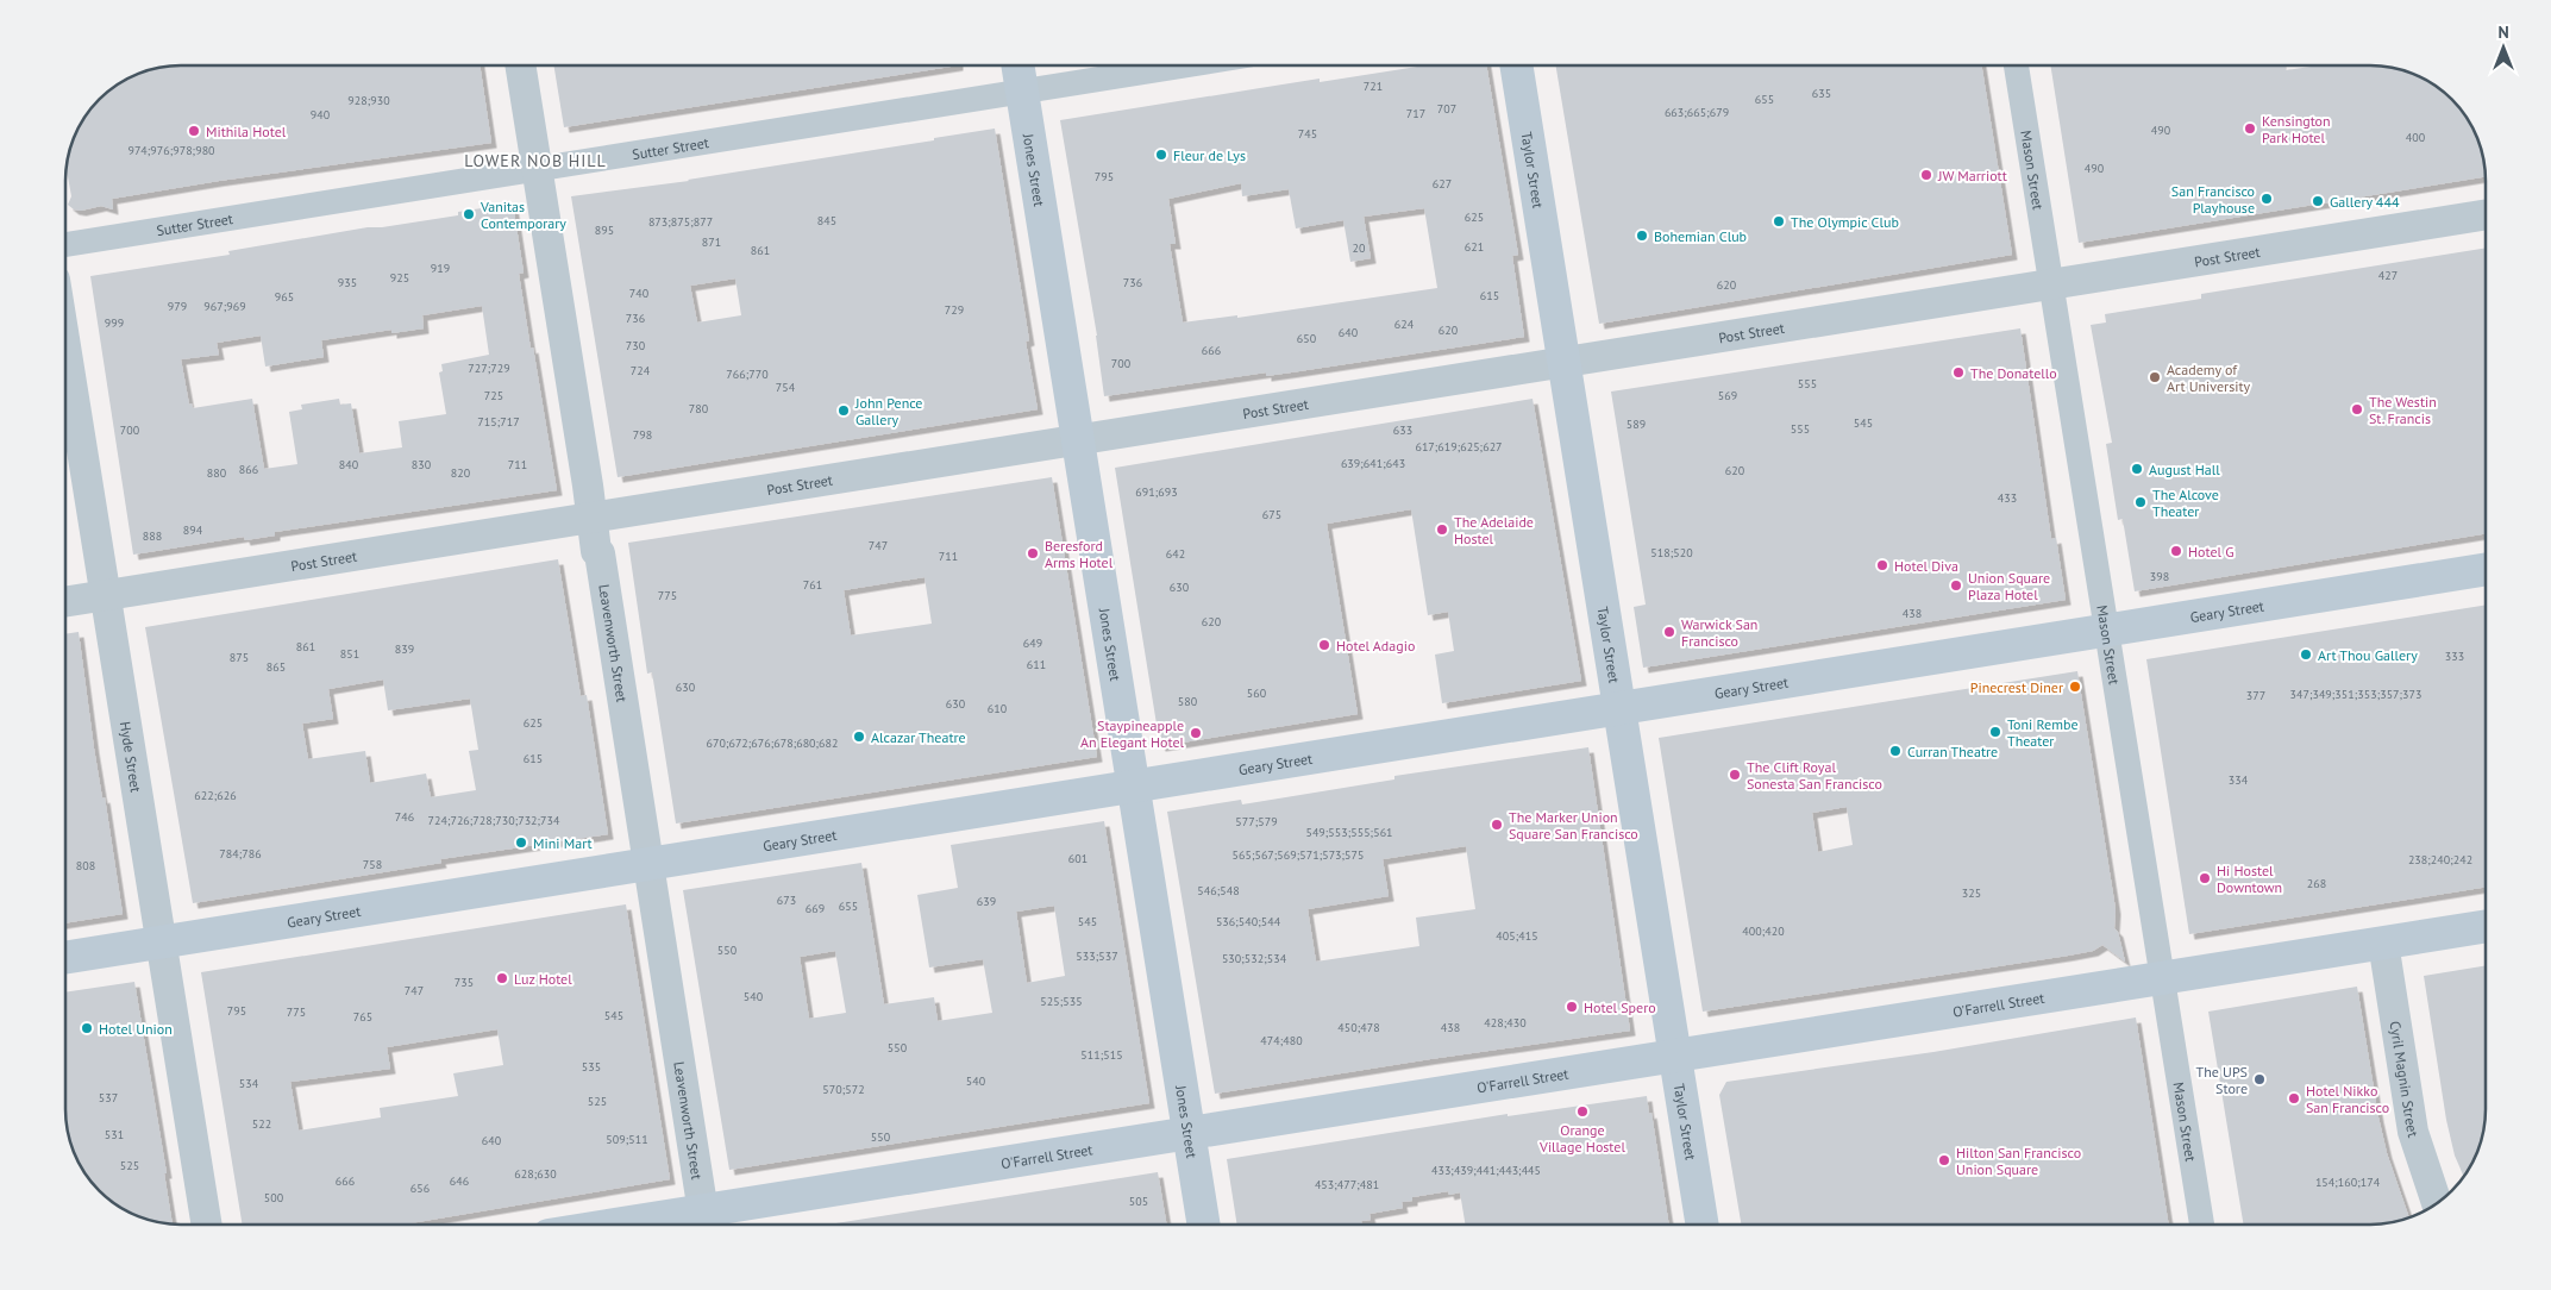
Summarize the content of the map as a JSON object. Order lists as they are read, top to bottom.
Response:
{
  "streets": {
    "main road": [
      "Jones Street",
      "Taylor Street",
      "Geary Street",
      "O'Farrell Street"
    ],
    "street": [
      "Sutter Street",
      "Mason Street",
      "Post Street",
      "Leavenworth Street",
      "Hyde Street",
      "Cyril Magnin Street"
    ]
  },
  "crossings": [
    ["Sutter Street", "Jones Street"],
    ["Sutter Street", "Leavenworth Street"],
    ["Jones Street", "Post Street"],
    ["Jones Street", "Geary Street"],
    ["Jones Street", "O'Farrell Street"],
    ["Taylor Street", "Post Street"],
    ["Taylor Street", "Geary Street"],
    ["Taylor Street", "O'Farrell Street"],
    ["Mason Street", "Post Street"],
    ["Mason Street", "Geary Street"],
    ["Mason Street", "O'Farrell Street"],
    ["Post Street", "Leavenworth Street"],
    ["Post Street", "Hyde Street"],
    ["Geary Street", "Leavenworth Street"],
    ["Geary Street", "Hyde Street"],
    ["Leavenworth Street", "O'Farrell Street"],
    ["O'Farrell Street", "Cyril Magnin Street"]
  ],
  "districts": ["LOWER NOB HILL"],
  "places": [
    "Kensington Park Hotel",
    "Mithila Hotel",
    "Fleur de Lys",
    "JW Marriott",
    "San Francisco Playhouse",
    "Gallery 444",
    "Vanitas Contemporary",
    "The Olympic Club",
    "Bohemian Club",
    "The Donatello",
    "Academy of Art University",
    "The Westin St. Francis",
    "John Pence Gallery",
    "August Hall",
    "The Alcove Theater",
    "The Adelaide Hostel",
    "Hotel G",
    "Beresford Arms Hotel",
    "Hotel Diva",
    "Union Square Plaza Hotel",
    "Warwick San Francisco",
    "Hotel Adagio",
    "Art Thou Gallery",
    "Pinecrest Diner",
    "Toni Rembe Theater",
    "Staypineapple An Elegant Hotel",
    "Alcazar Theatre",
    "Curran Theatre",
    "The Clift Royal Sonesta San Francisco",
    "The Marker Union Square San Francisco",
    "Mini Mart",
    "Hi Hostel Downtown",
    "Luz Hotel",
    "Hotel Spero",
    "Hotel Union",
    "The UPS Store",
    "Hotel Nikko San Francisco",
    "Orange Village Hostel",
    "Hilton San Francisco Union Square"
  ],
  "house_numbers": [
    "721",
    "635",
    "655",
    "928;930",
    "707",
    "663;665;679",
    "717",
    "940",
    "490",
    "745",
    "400",
    "974;976;978;980",
    "490",
    "795",
    "627",
    "625",
    "845",
    "873;875;877",
    "895",
    "871",
    "621",
    "20",
    "861",
    "919",
    "427",
    "925",
    "935",
    "736",
    "620",
    "740",
    "615",
    "965",
    "979",
    "967;969",
    "729",
    "736",
    "999",
    "624",
    "620",
    "640",
    "650",
    "730",
    "666",
    "700",
    "727;729",
    "724",
    "766;770",
    "555",
    "754",
    "725",
    "569",
    "780",
    "715;717",
    "545",
    "589",
    "555",
    "700",
    "633",
    "798",
    "617;619;625;627",
    "639;641;643",
    "840",
    "830",
    "711",
    "866",
    "620",
    "880",
    "820",
    "691;693",
    "433",
    "675",
    "894",
    "888",
    "747",
    "518;520",
    "642",
    "711",
    "398",
    "761",
    "630",
    "775",
    "438",
    "620",
    "649",
    "861",
    "839",
    "851",
    "333",
    "875",
    "611",
    "865",
    "630",
    "560",
    "347;349;351;353;357;373",
    "377",
    "580",
    "630",
    "610",
    "625",
    "670;672;676;678;680;682",
    "615",
    "334",
    "622;626",
    "746",
    "724;726;728;730;732;734",
    "577;579",
    "549;553;555;561",
    "784;786",
    "565;567;569;571;573;575",
    "601",
    "238;240;242",
    "758",
    "808",
    "268",
    "546;548",
    "325",
    "673",
    "639",
    "655",
    "669",
    "545",
    "536;540;544",
    "400;420",
    "405;415",
    "550",
    "533;537",
    "530;532;534",
    "735",
    "747",
    "540",
    "525;535",
    "795",
    "775",
    "545",
    "765",
    "428;430",
    "450;478",
    "438",
    "474;480",
    "550",
    "511;515",
    "535",
    "540",
    "534",
    "570;572",
    "537",
    "525",
    "522",
    "531",
    "550",
    "509;511",
    "640",
    "525",
    "433;439;441;443;445",
    "628;630",
    "666",
    "646",
    "154;160;174",
    "453;477;481",
    "656",
    "500",
    "505"
  ],
  "north": "top"
}
